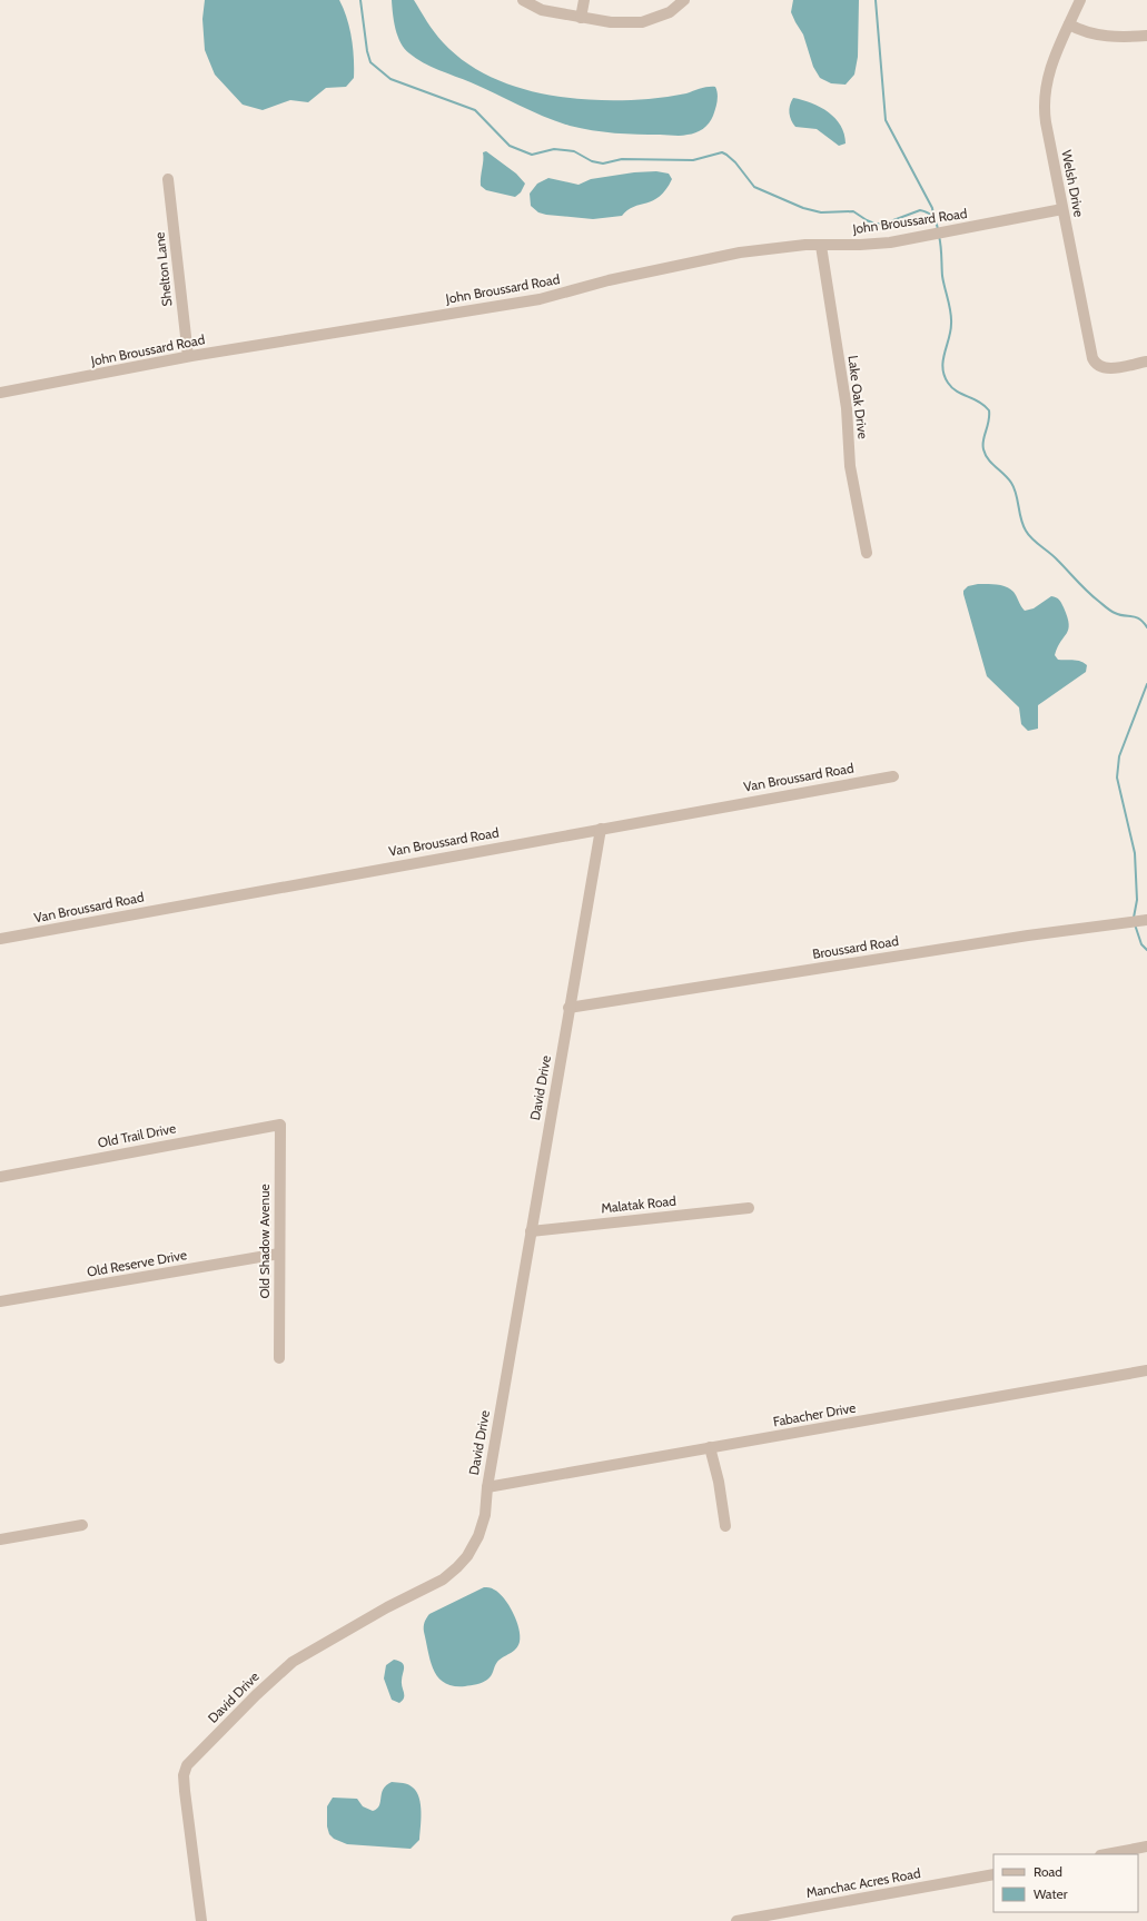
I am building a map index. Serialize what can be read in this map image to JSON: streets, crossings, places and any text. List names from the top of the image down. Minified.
{"streets":{"street":["Welsh Drive","John Broussard Road","Shelton Lane","Lake Oak Drive","Van Broussard Road","Broussard Road","David Drive","Old Trail Drive","Malatak Road","Old Shadow Avenue","Old Reserve Drive","Fabacher Drive","Manchac Acres Road"]},"crossings":[["Welsh Drive","John Broussard Road"],["John Broussard Road","Shelton Lane"],["John Broussard Road","Lake Oak Drive"],["Van Broussard Road","David Drive"],["Broussard Road","David Drive"],["David Drive","Malatak Road"],["David Drive","Fabacher Drive"],["Old Trail Drive","Old Shadow Avenue"],["Old Shadow Avenue","Old Reserve Drive"]],"legend":["Road","Water"]}
